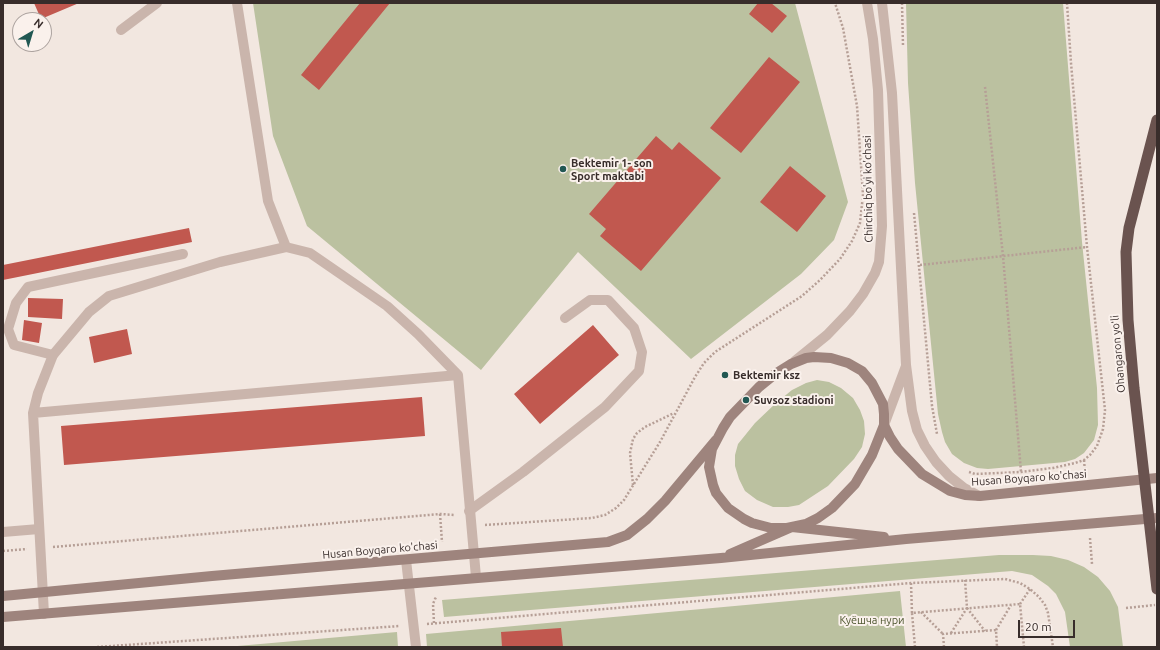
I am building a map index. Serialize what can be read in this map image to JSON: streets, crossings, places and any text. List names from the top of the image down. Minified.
{"streets":{"highway":["Ohangaron yoʻli"],"main road":["Husan Boyqaro ko'chasi"],"street":["Chirchiq bo'yi ko'chasi"]},"crossings":[["Chirchiq bo'yi ko'chasi","Husan Boyqaro ko'chasi"],["Ohangaron yoʻli","Husan Boyqaro ko'chasi"]],"parks":["Куёшча нури"],"places":["Bektemir 1- son Sport maktabi","Bektemir ksz","Suvsoz stadioni"],"scale_bar":"20 m","north":"top right"}
